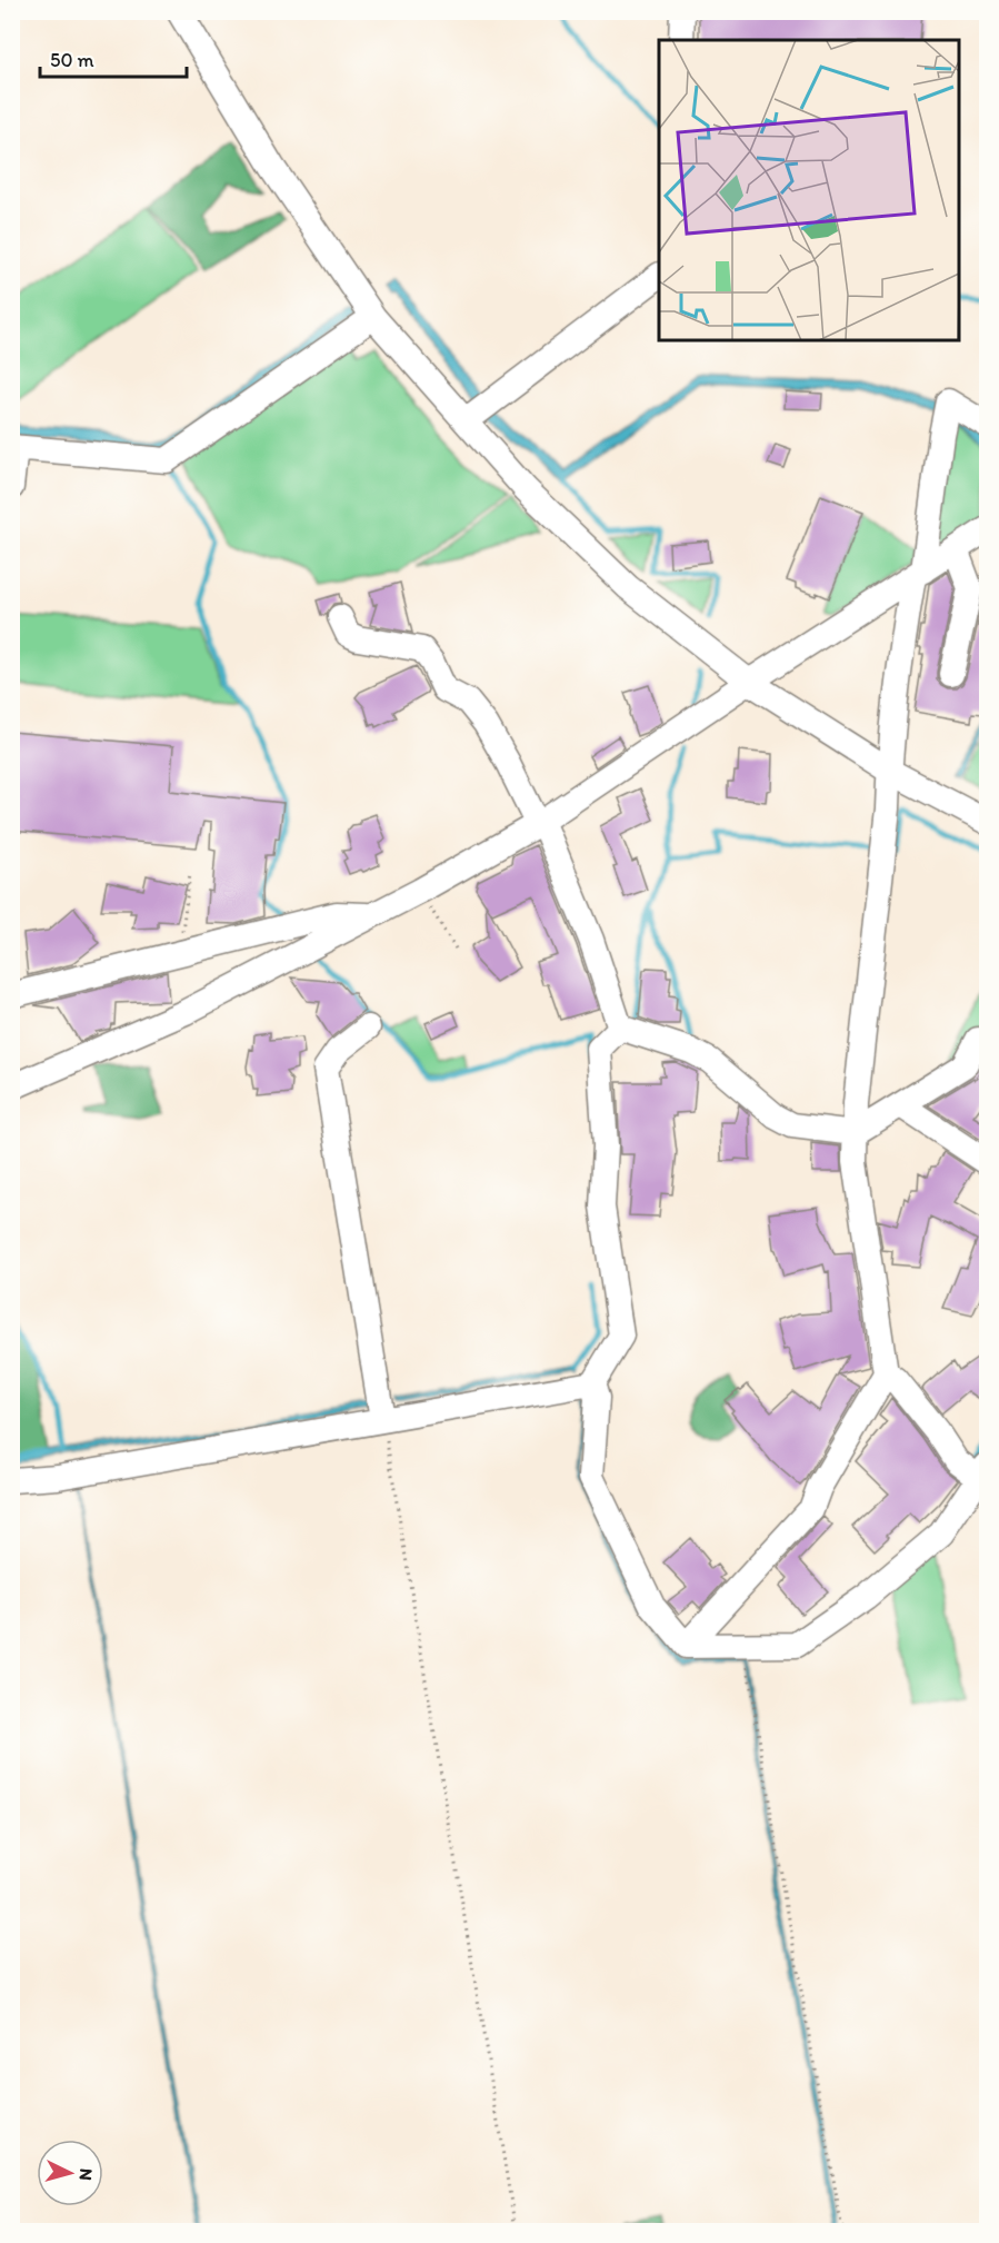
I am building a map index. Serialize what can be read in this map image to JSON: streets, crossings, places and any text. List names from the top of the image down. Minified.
{"scale_bar":"50 m","north":"right"}
